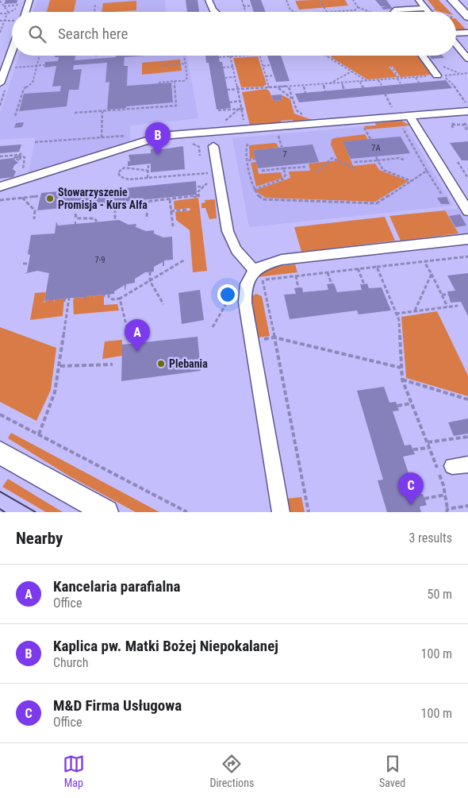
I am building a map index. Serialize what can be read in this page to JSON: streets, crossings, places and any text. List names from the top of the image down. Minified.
{"places":["Stowarzyszenie Promisja - Kurs Alfa","Plebania"],"house_numbers":["7A","7","7-9"],"page":{"search":"Search here","pins":["B","A","C"],"heading":["Nearby","3 results"],"list":[{"mark":"A","name":"Kancelaria parafialna","note":"Office","value":"50 m"},{"mark":"B","name":"Kaplica pw. Matki Bożej Niepokalanej","note":"Church","value":"100 m"},{"mark":"C","name":"M&D Firma Usługowa","note":"Office","value":"100 m"}],"nav":["Map","Directions","Saved"]}}
